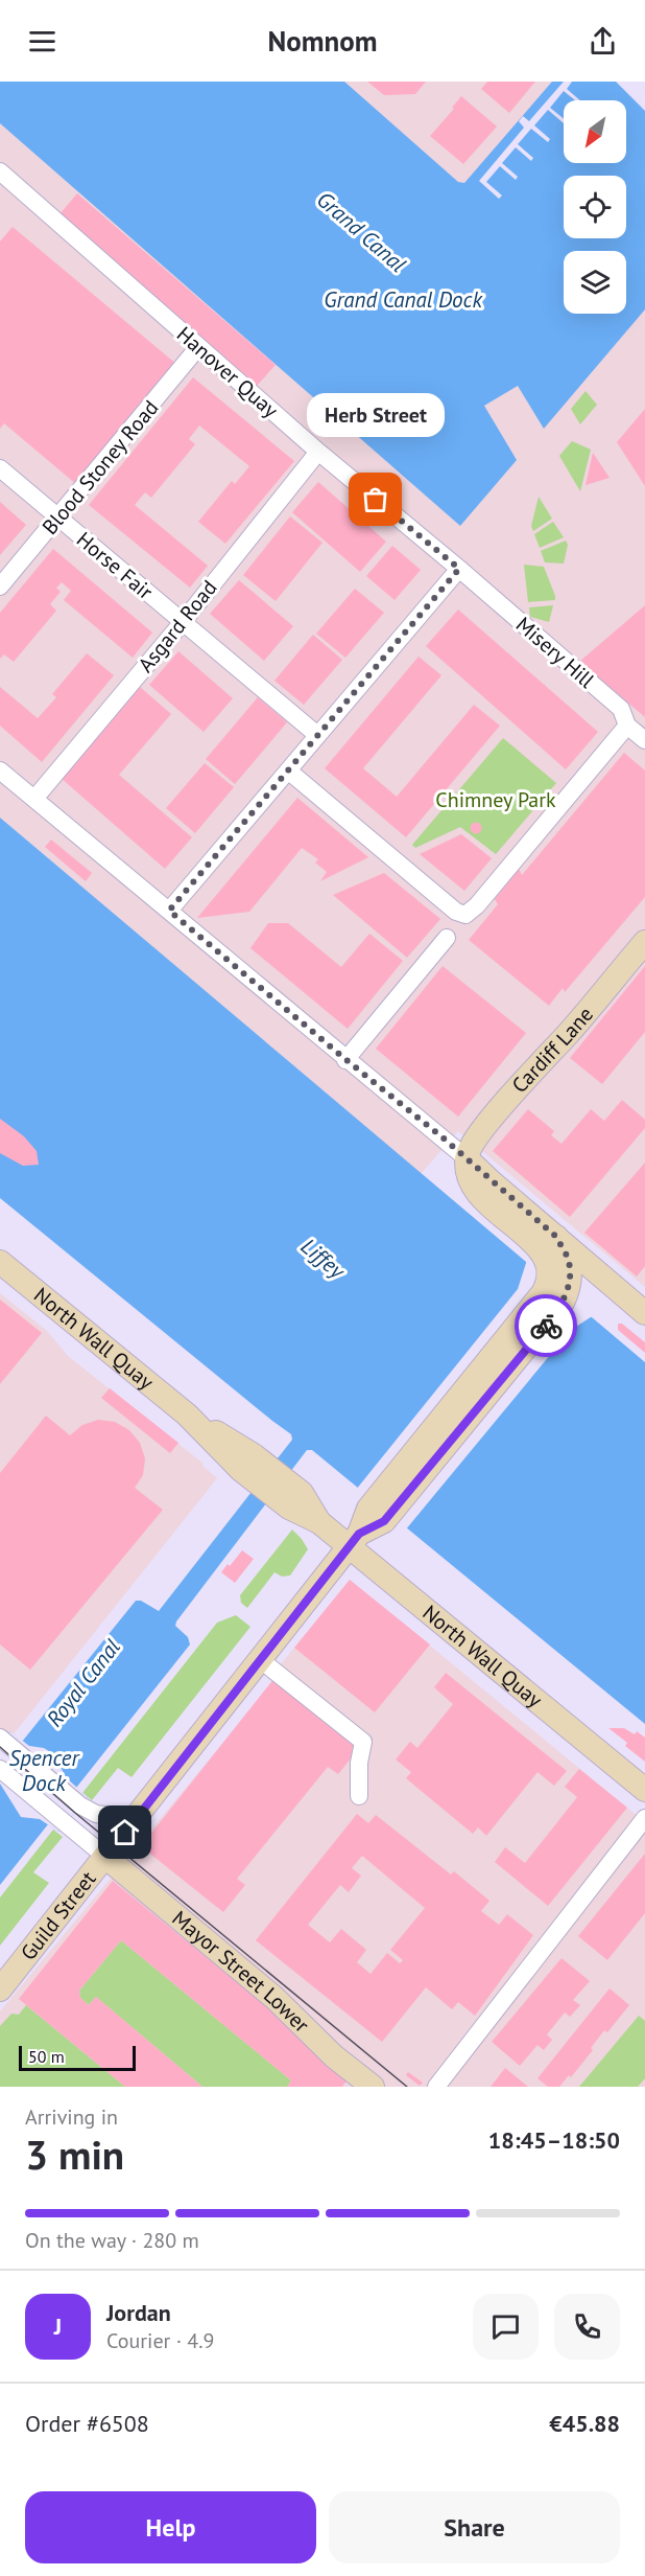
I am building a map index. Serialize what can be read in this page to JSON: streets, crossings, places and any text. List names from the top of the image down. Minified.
{"streets":{"main road":["Cardiff Lane","North Wall Quay","Guild Street","Mayor Street Lower"],"street":["Hanover Quay","Blood Stoney Road","Horse Fair","Asgard Road","Misery Hill"]},"crossings":[["Hanover Quay","Blood Stoney Road"],["Hanover Quay","Asgard Road"],["Hanover Quay","Misery Hill"],["Blood Stoney Road","Horse Fair"],["Horse Fair","Asgard Road"],["North Wall Quay","Guild Street"],["Guild Street","Mayor Street Lower"]],"water":["Grand Canal","Grand Canal Dock","Liffey","Royal Canal","Spencer Dock"],"parks":["Chimney Park"],"places":["Herb Street"],"scale_bar":"50 m","north":"bottom left","page":{"header":"Nomnom","bubble":"Herb Street","scale":"50 m","heading":["3 min","Arriving in","18:45–18:50"],"panel":["Jordan","Courier · 4.9","Order #6508","€45.88"],"bar":"On the way · 280 m","round":"J","buttons":["Help","Share"]}}
